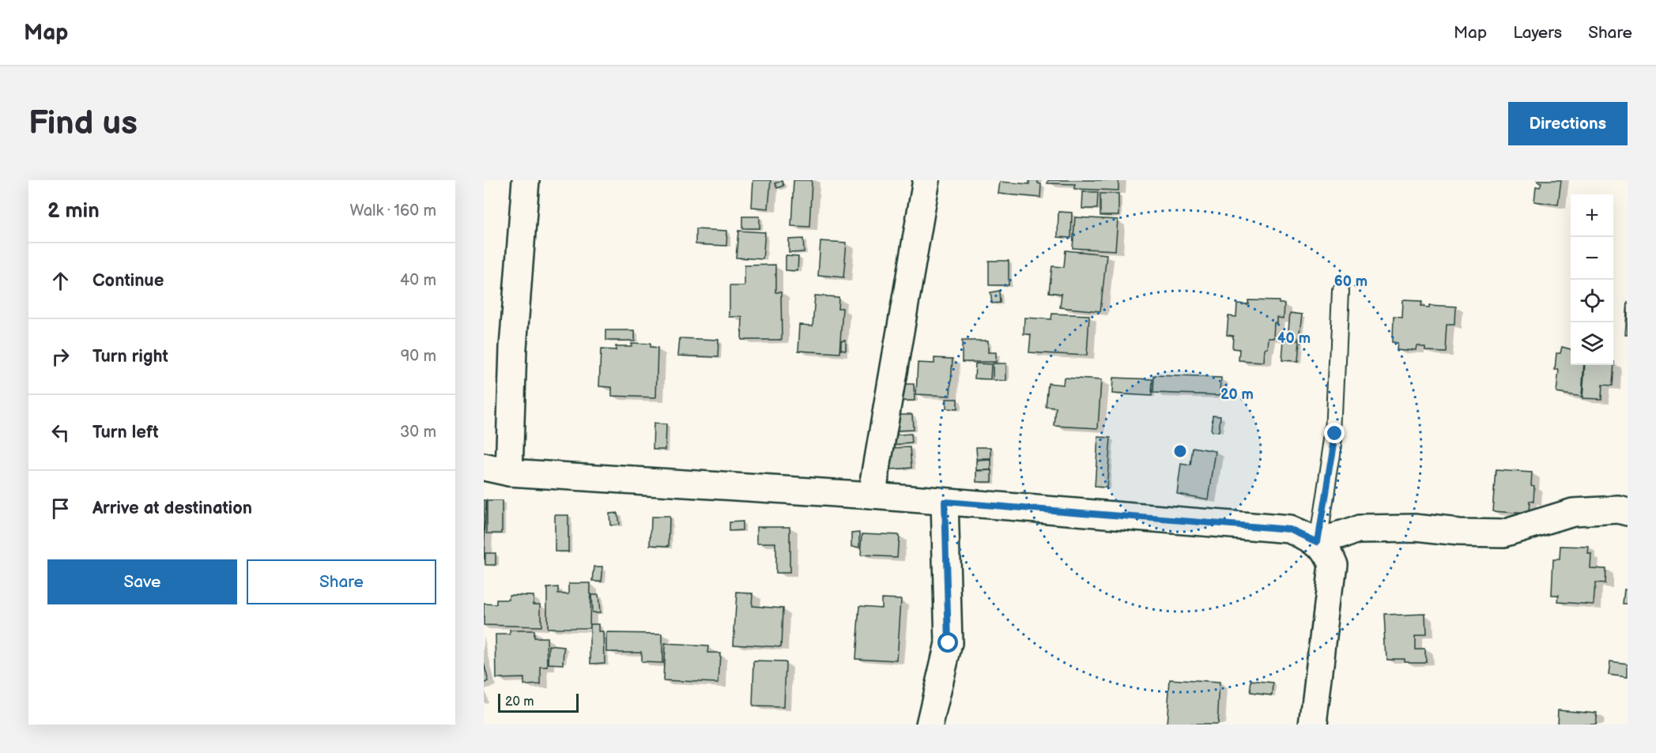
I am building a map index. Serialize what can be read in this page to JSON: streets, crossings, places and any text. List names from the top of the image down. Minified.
{"scale_bar":"20 m","page":{"header":"Map","nav":["Map","Layers","Share"],"buttons":["Directions",["Save","Share"]],"title":"Find us","heading":["2 min","Walk · 160 m"],"map_buttons":["+","−"],"list":[["Continue","40 m"],["Turn right","90 m"],["Turn left","30 m"],"Arrive at destination"],"scale":"20 m"},"rings":["60 m","40 m","20 m"]}
